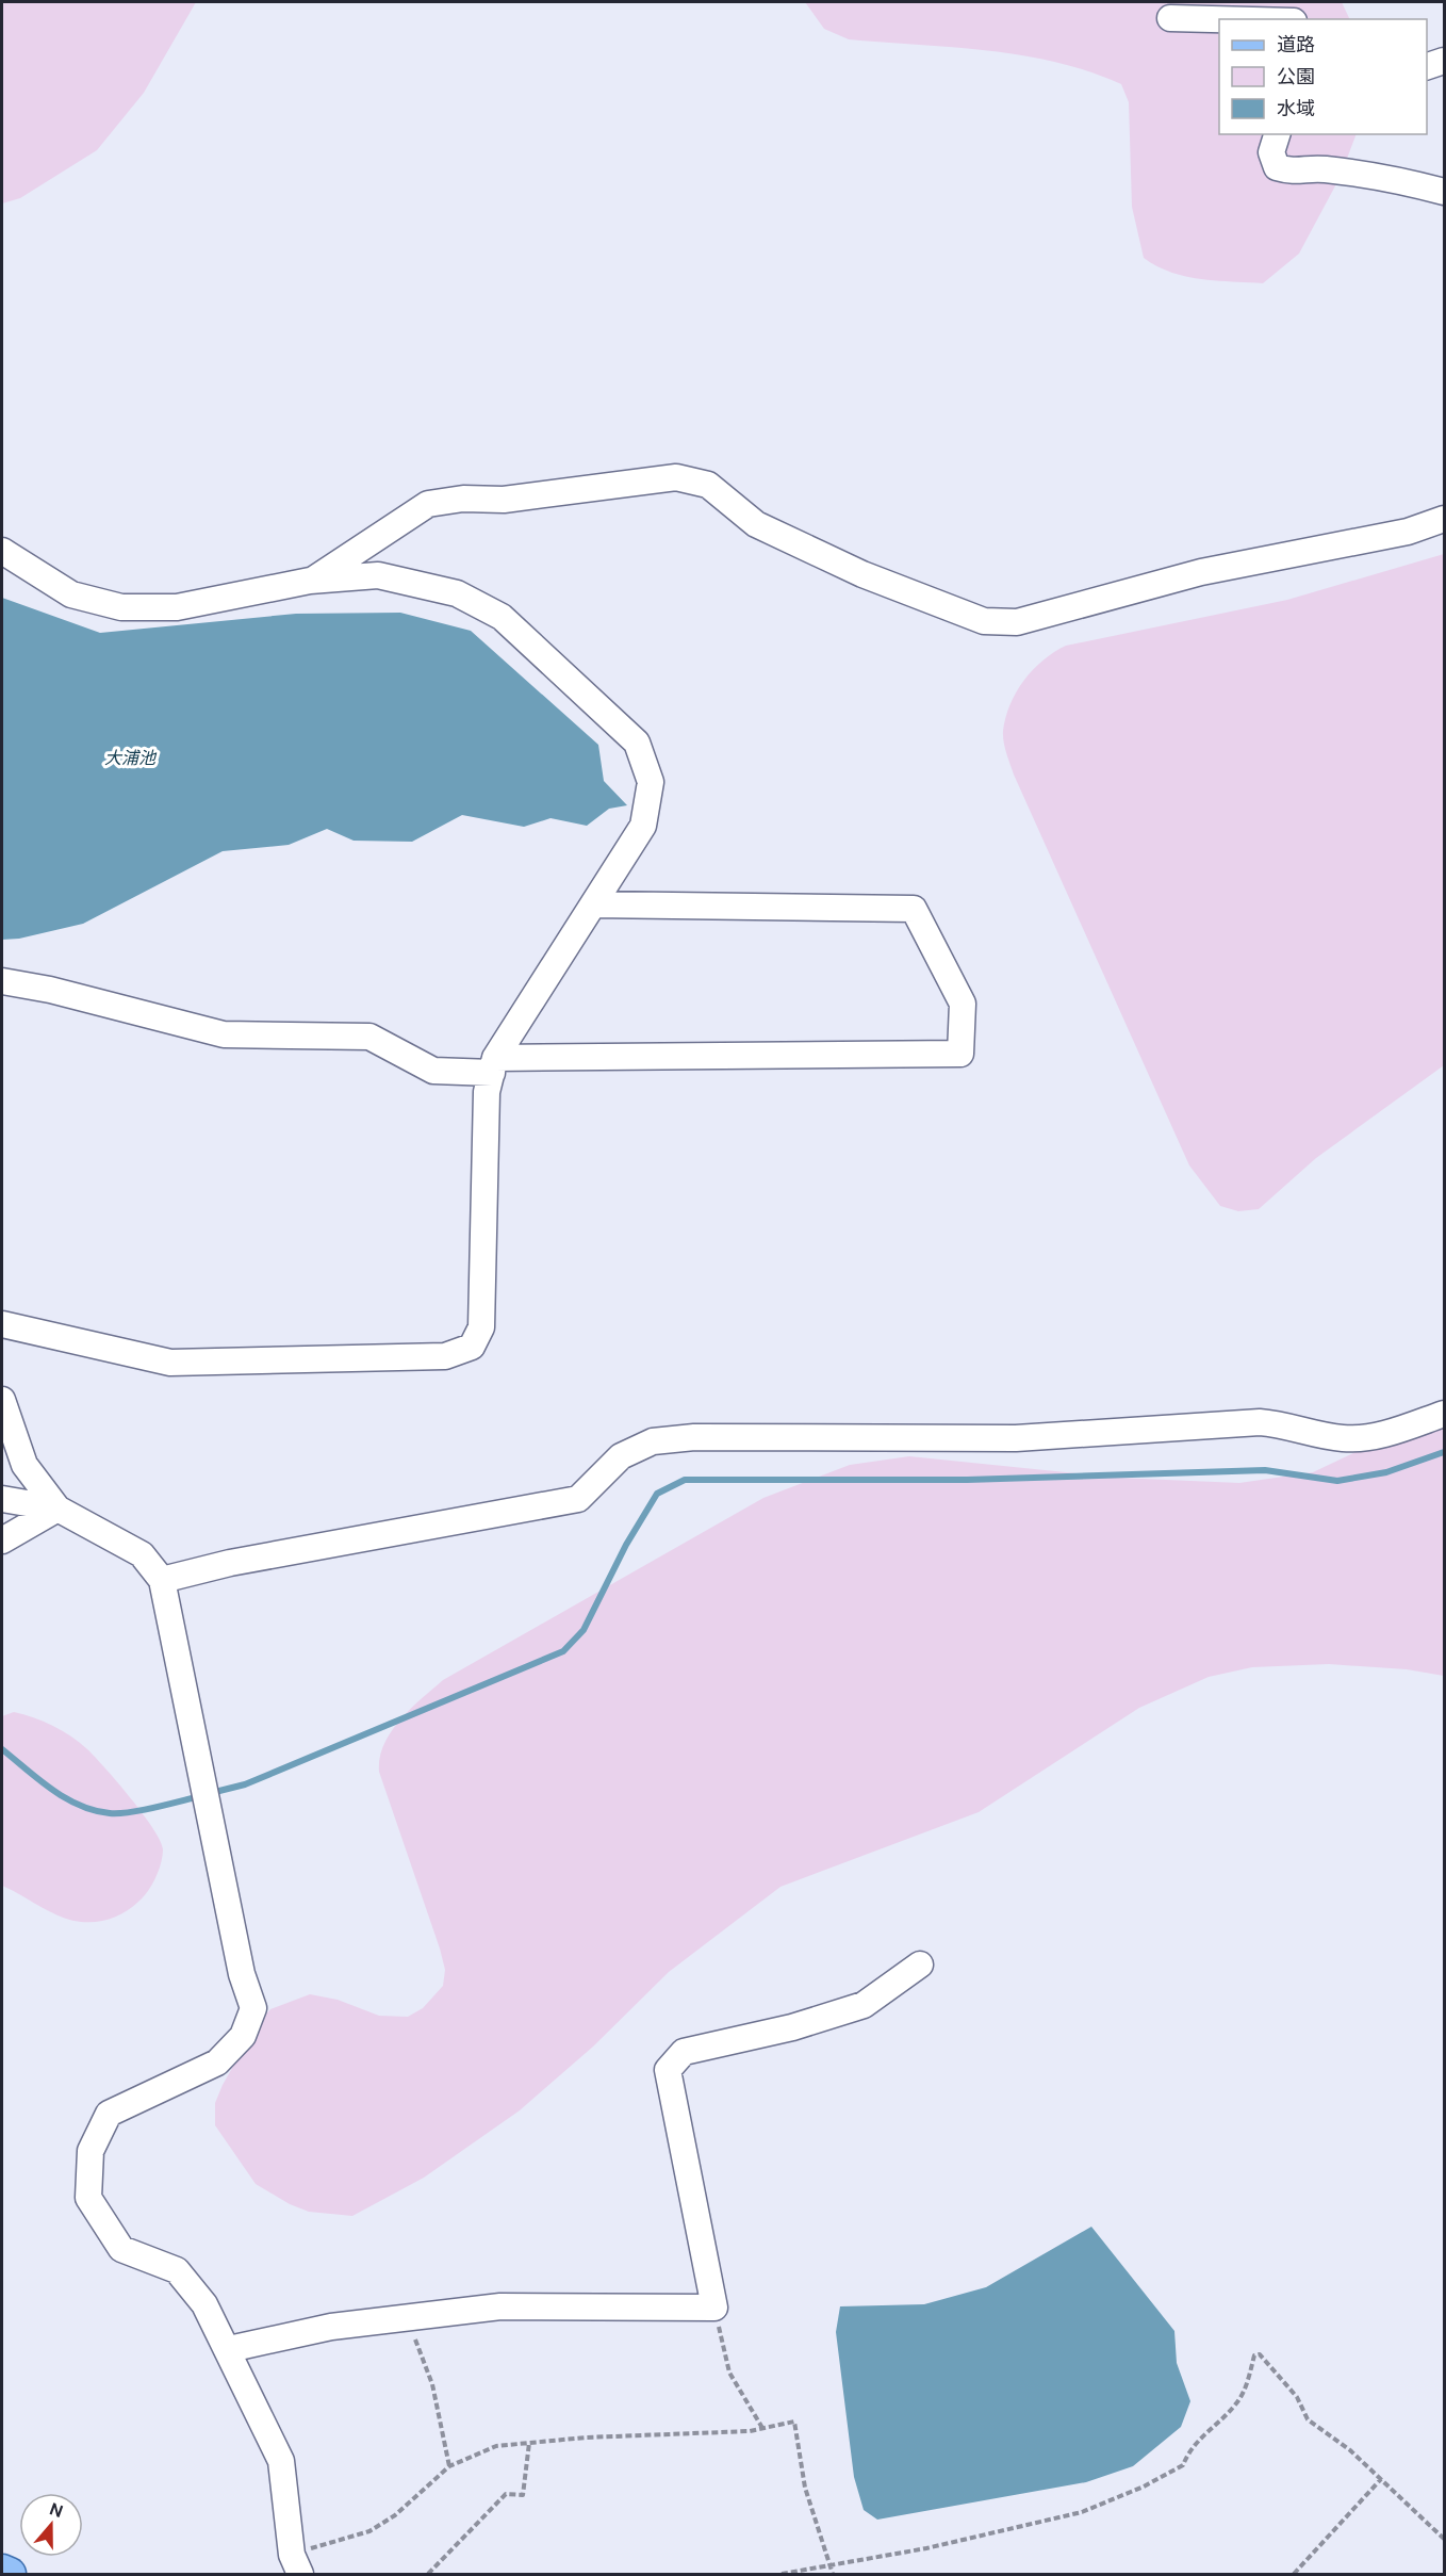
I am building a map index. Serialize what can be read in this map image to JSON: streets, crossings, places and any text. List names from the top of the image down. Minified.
{"water":["大浦池"],"legend":["道路","公園","水域"],"north":"top"}
